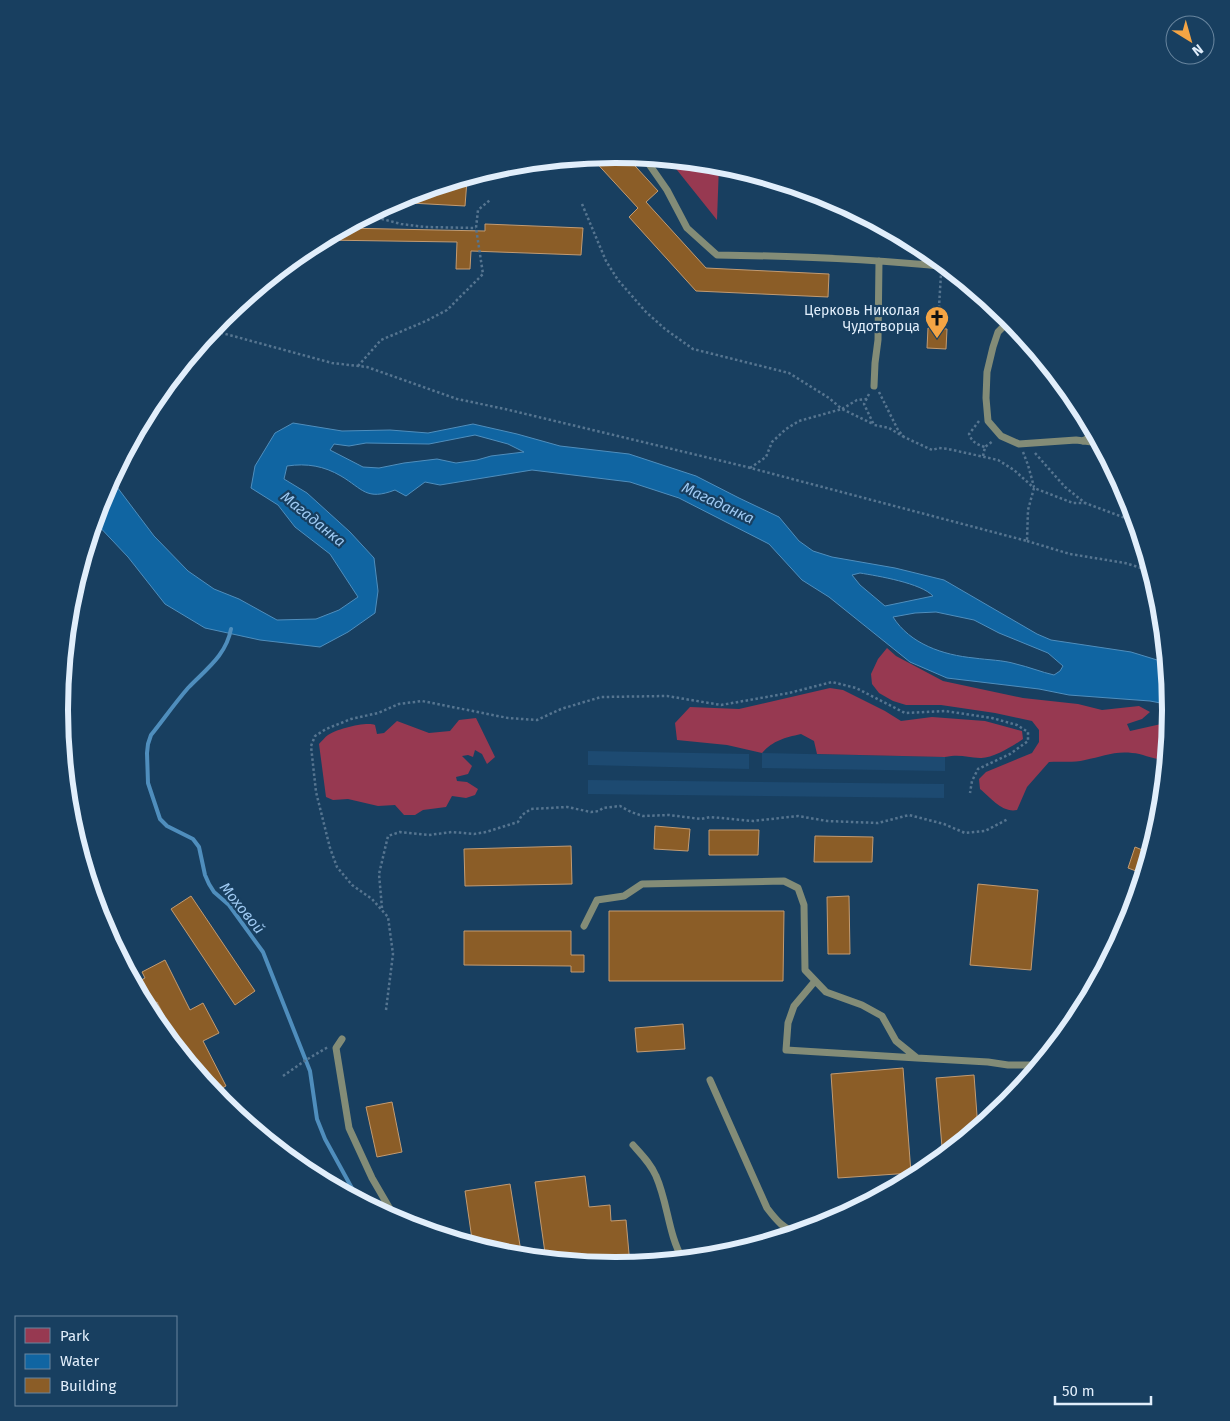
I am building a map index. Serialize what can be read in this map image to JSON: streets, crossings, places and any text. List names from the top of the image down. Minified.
{"water":["Магаданка","Моховой"],"places":{"church":["Церковь Николая Чудотворца"]},"legend":["Park","Water","Building"],"scale_bar":"50 m","north":"bottom right"}
